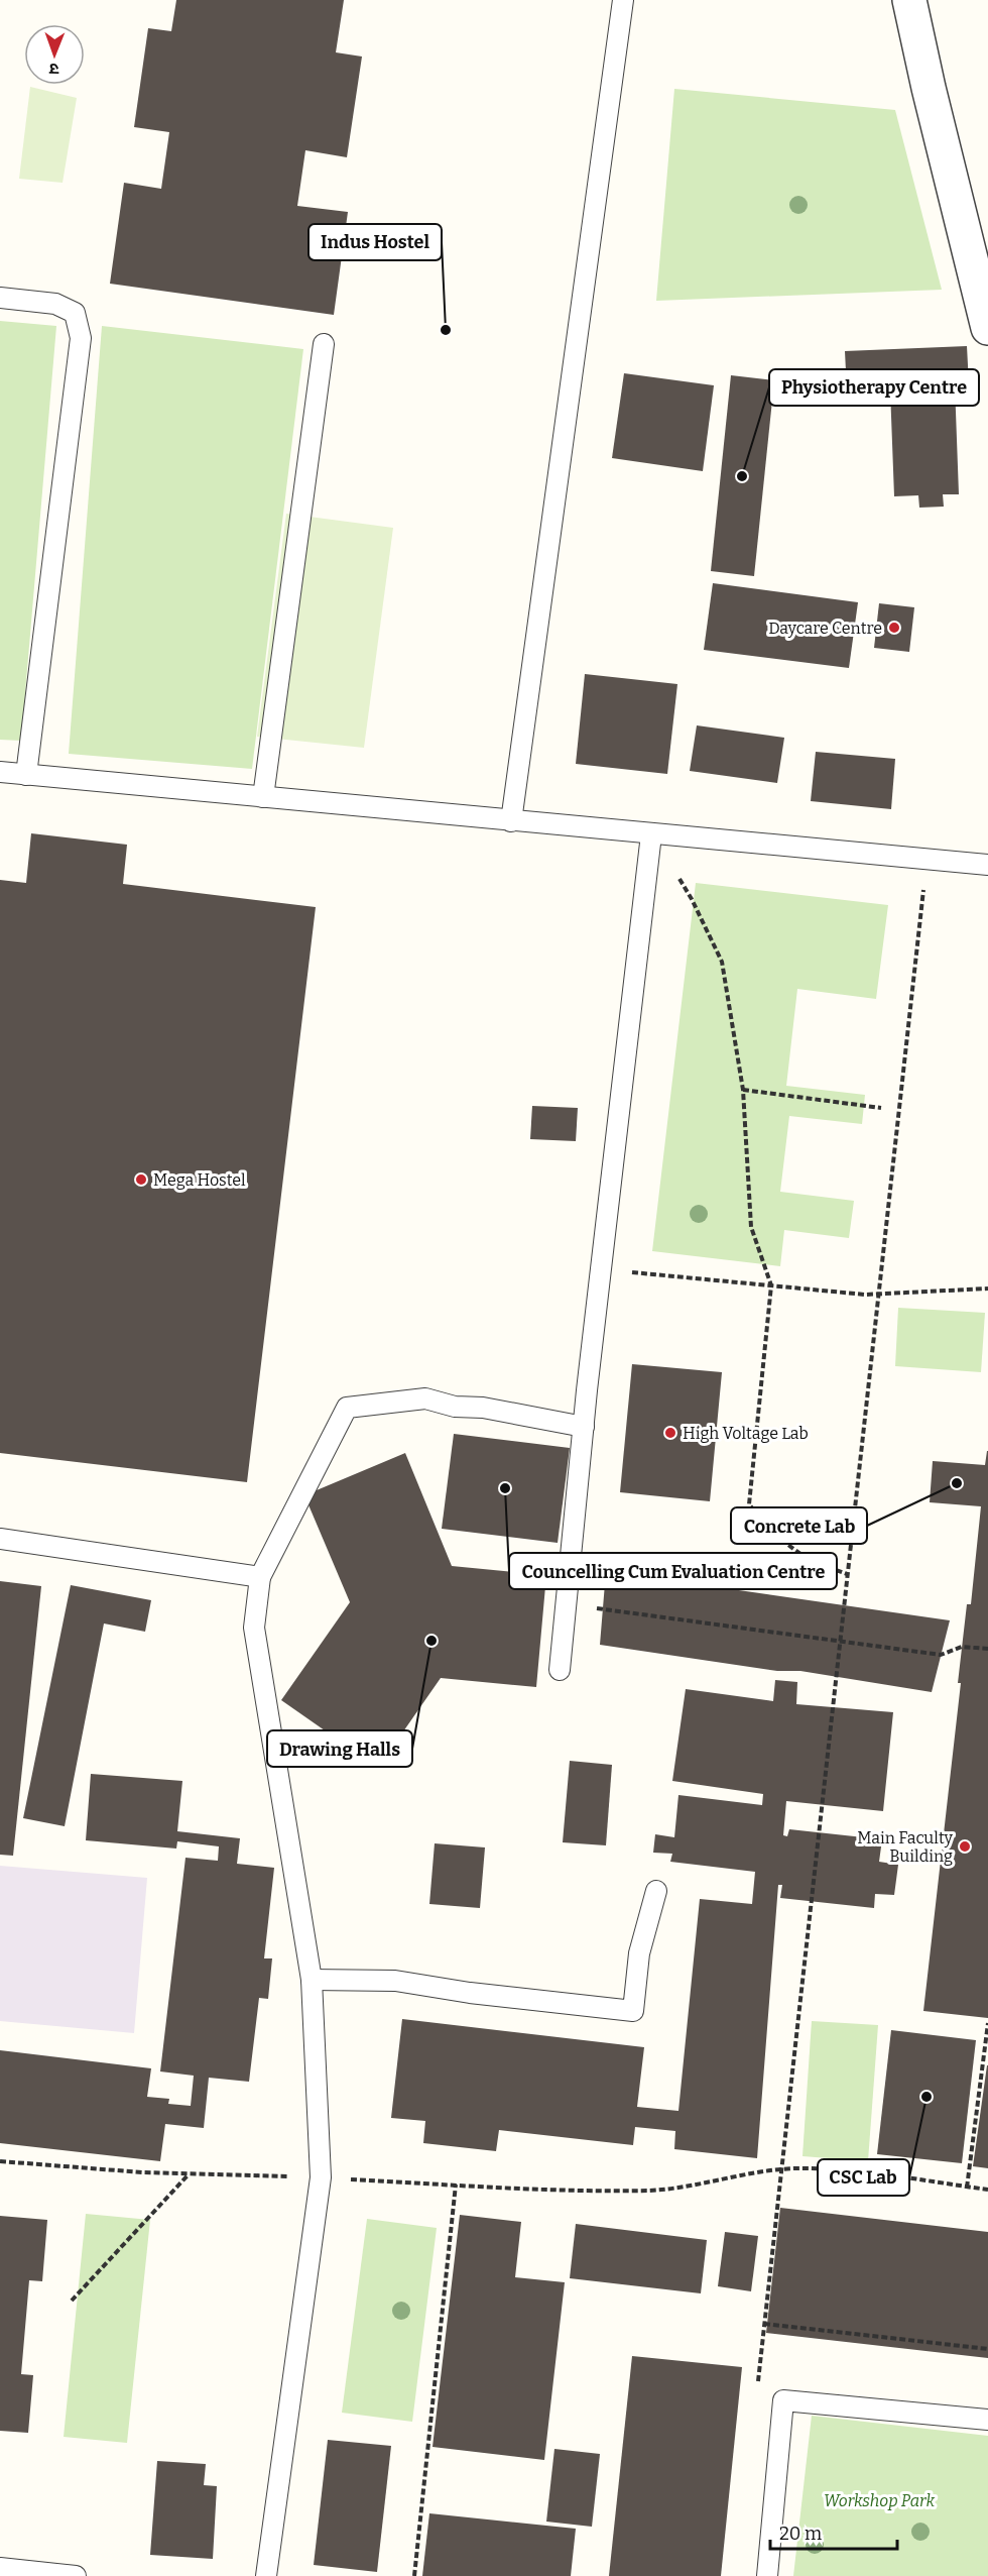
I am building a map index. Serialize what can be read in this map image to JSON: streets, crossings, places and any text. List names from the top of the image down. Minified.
{"parks":["Workshop Park"],"places":["Indus Hostel","Physiotherapy Centre","Daycare Centre","Mega Hostel","High Voltage Lab","Concrete Lab","Councelling Cum Evaluation Centre","Drawing Halls","Main Faculty Building","CSC Lab"],"scale_bar":"20 m","north":"bottom"}
